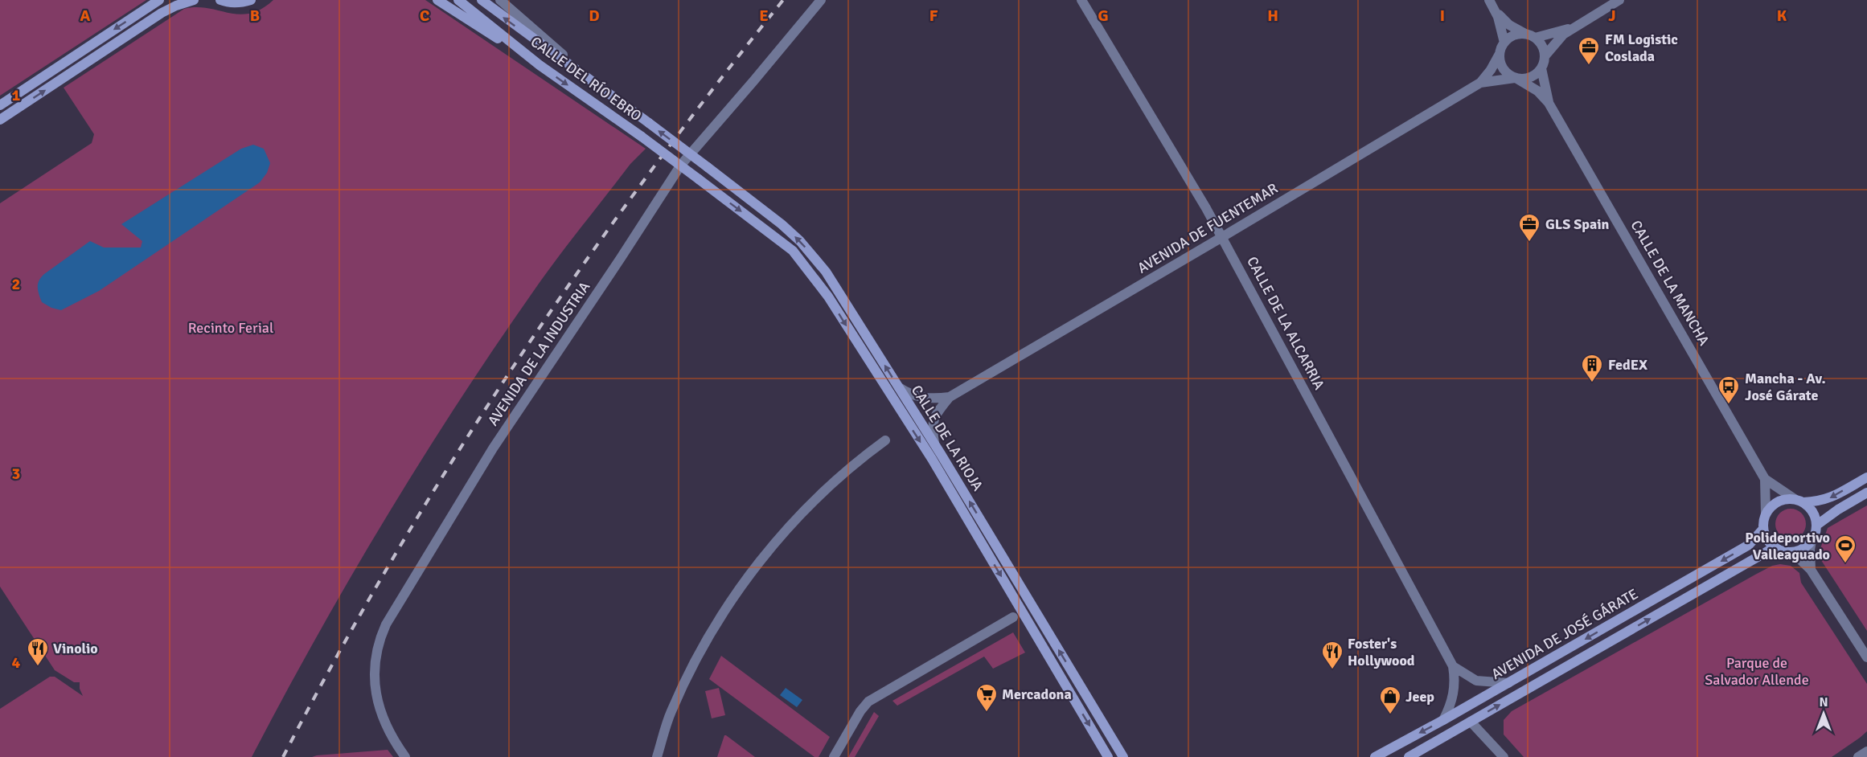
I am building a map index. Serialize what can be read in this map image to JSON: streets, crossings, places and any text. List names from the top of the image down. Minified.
{"streets":{"main road":["CALLE DEL RÍO EBRO","CALLE DE LA RIOJA","AVENIDA DE JOSÉ GÁRATE"],"street":["AVENIDA DE FUENTEMAR","CALLE DE LA MANCHA","CALLE DE LA ALCARRIA","AVENIDA DE LA INDUSTRIA"]},"crossings":[["CALLE DEL RÍO EBRO","CALLE DE LA RIOJA"],["AVENIDA DE FUENTEMAR","CALLE DE LA MANCHA"],["AVENIDA DE FUENTEMAR","CALLE DE LA ALCARRIA"],["AVENIDA DE FUENTEMAR","CALLE DE LA RIOJA"],["CALLE DE LA MANCHA","AVENIDA DE JOSÉ GÁRATE"],["CALLE DE LA ALCARRIA","AVENIDA DE JOSÉ GÁRATE"]],"parks":["Recinto Ferial","Parque de Salvador Allende"],"places":{"office":["FM Logistic Coslada","GLS Spain"],"building":["FedEX"],"bus stop":["Mancha - Av. José Gárate"],"sports":["Polideportivo Valleaguado"],"restaurant":["Vinolio","Foster's Hollywood"],"supermarket":["Mercadona"],"shop":["Jeep"]},"north":"top","grid":{"columns":["A","B","C","D","E","F","G","H","I","J","K"],"rows":["1","2","3","4"]}}
